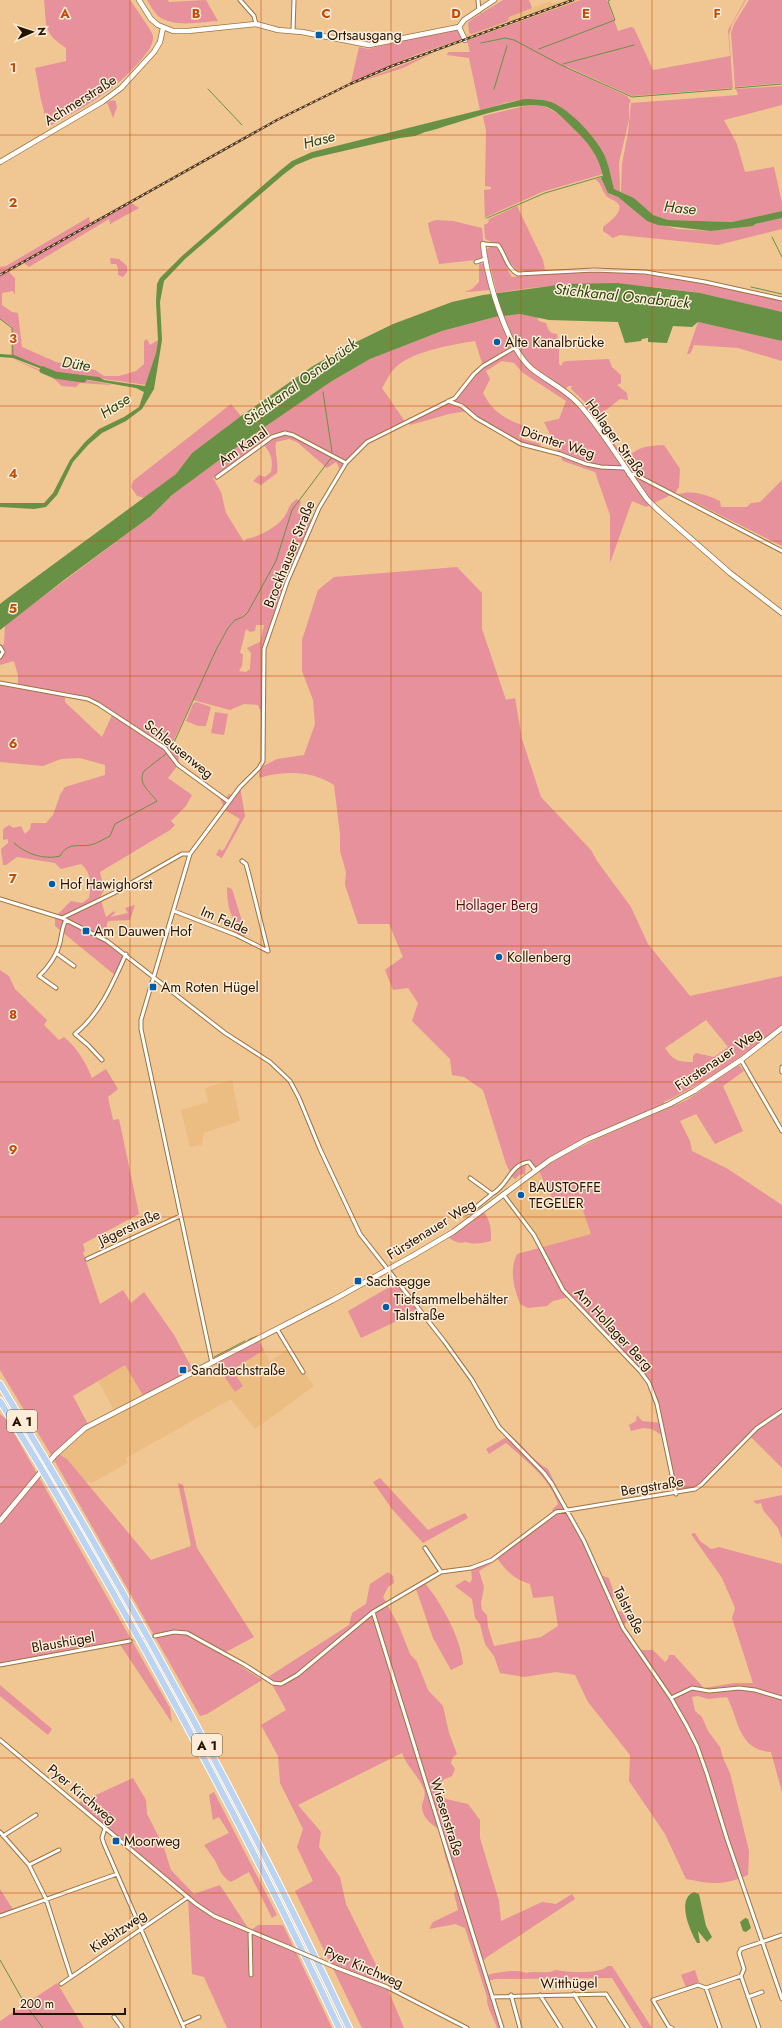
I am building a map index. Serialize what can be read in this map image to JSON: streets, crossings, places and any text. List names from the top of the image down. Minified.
{"streets":{"highway":["A 1"],"street":["Achmerstraße","Hollager Straße","Dörnter Weg","Am Kanal","Brockhauser Straße","Schleusenweg","Im Felde","Fürstenauer Weg","Jägerstraße","Am Hollager Berg","Bergstraße","Talstraße","Blaushügel","Pyer Kirchweg","Wiesenstraße","Kiebitzweg","Witthügel"]},"crossings":[["Hollager Straße","Dörnter Weg"],["Hollager Straße","Brockhauser Straße"],["Dörnter Weg","Brockhauser Straße"],["Am Kanal","Brockhauser Straße"],["Brockhauser Straße","Schleusenweg"],["Fürstenauer Weg","Am Hollager Berg"],["Fürstenauer Weg","Talstraße"],["Am Hollager Berg","Bergstraße"],["Bergstraße","Talstraße"],["Pyer Kirchweg","Kiebitzweg"],["Wiesenstraße","Witthügel"]],"water":["Hase","Stichkanal Osnabrück","Düte"],"parks":["Hollager Berg"],"places":{"transit":["Ortsausgang","Am Dauwen Hof","Am Roten Hügel","Sachsegge","Sandbachstraße","Moorweg"],"other":["Alte Kanalbrücke","Hof Hawighorst","Kollenberg","BAUSTOFFE TEGELER","Tiefsammelbehälter Talstraße"]},"scale_bar":"200 m","north":"right","grid":{"columns":["A","B","C","D","E","F"],"rows":["1","2","3","4","5","6","7","8","9"]}}
